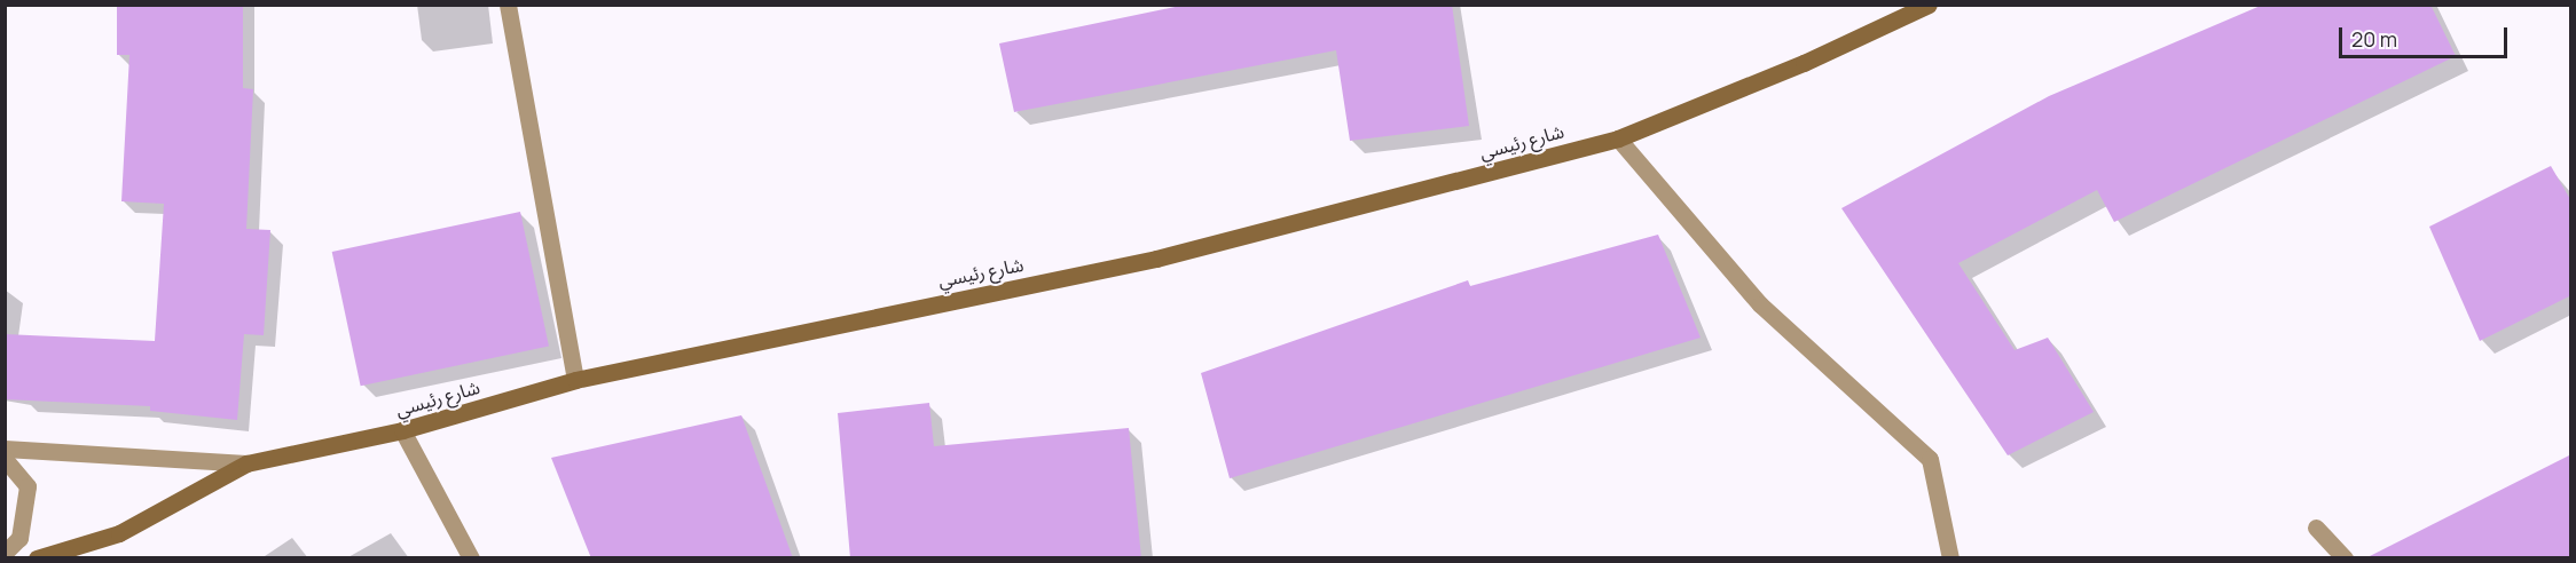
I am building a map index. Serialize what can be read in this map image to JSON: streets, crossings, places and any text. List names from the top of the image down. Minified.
{"streets":{"street":["شارع رئيسي"]},"scale_bar":"20 m"}
